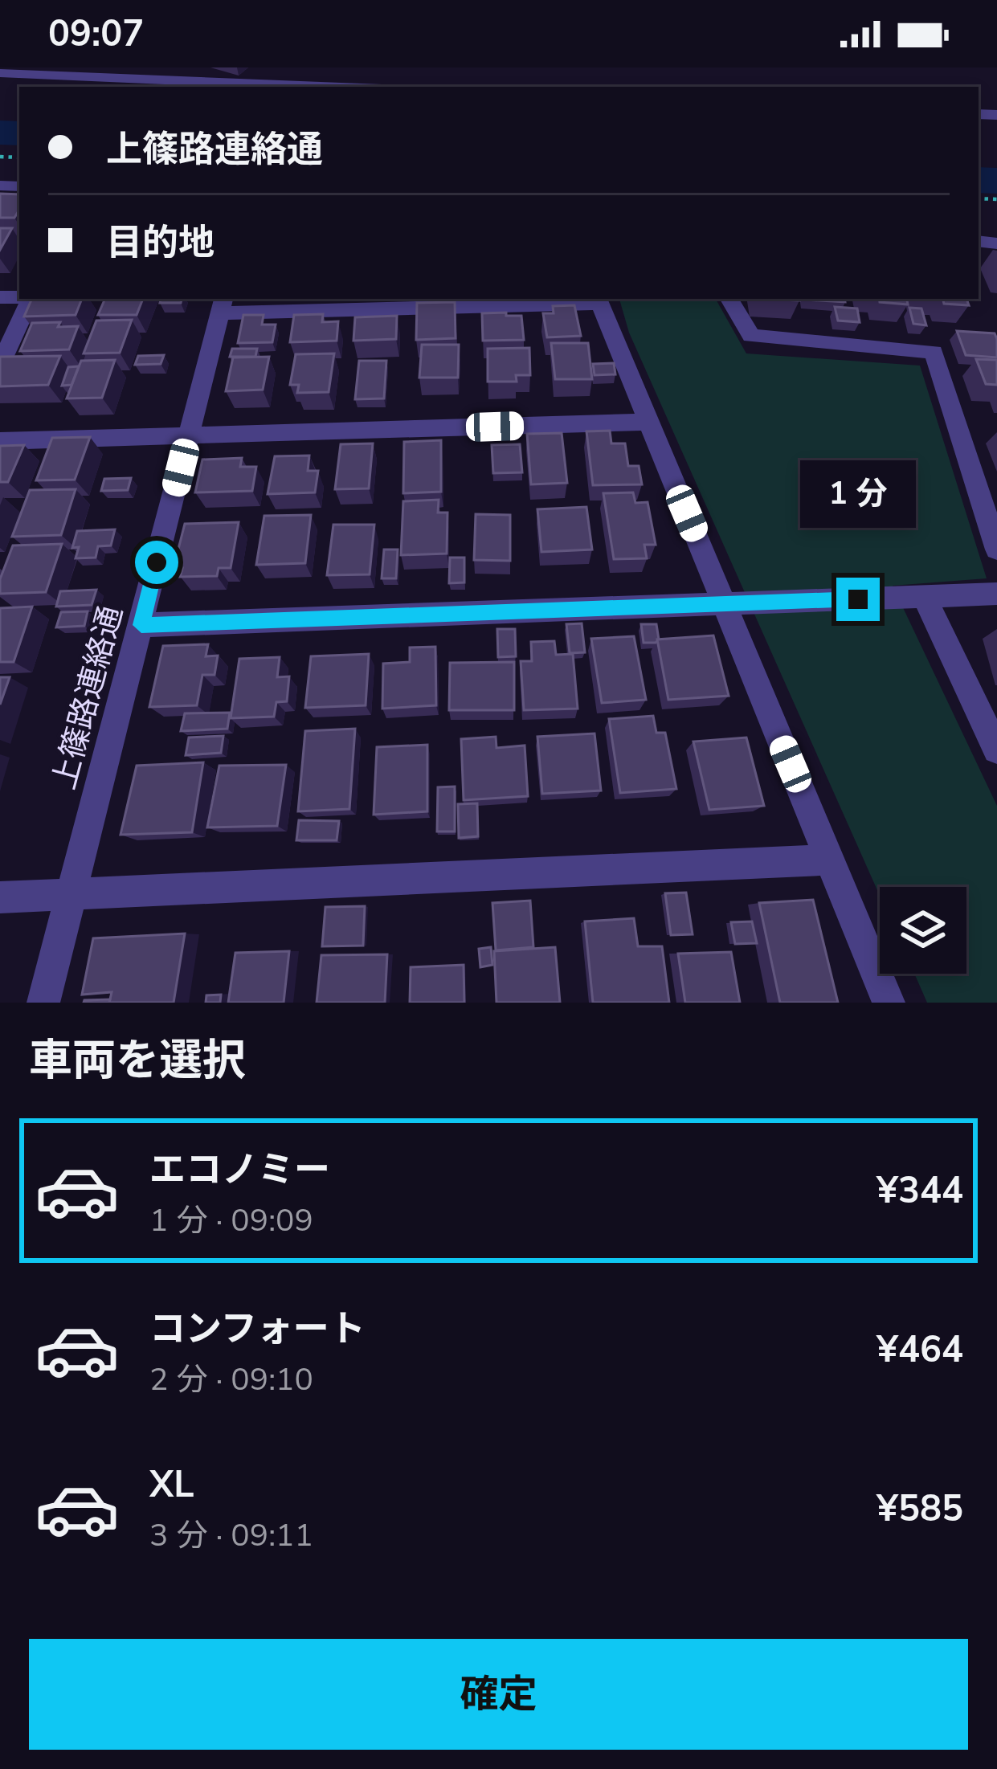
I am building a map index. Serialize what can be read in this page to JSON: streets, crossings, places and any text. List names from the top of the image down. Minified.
{"streets":{"street":["上篠路連絡通"]},"page":{"status":"09:07","banner":["上篠路連絡通","目的地"],"bubble":"1 分","heading":"車両を選択","list":[{"name":"エコノミー","note":"1 分 · 09:09","value":"¥344"},{"name":"コンフォート","note":"2 分 · 09:10","value":"¥464"},{"name":"XL","note":"3 分 · 09:11","value":"¥585"}],"buttons":"確定"}}
